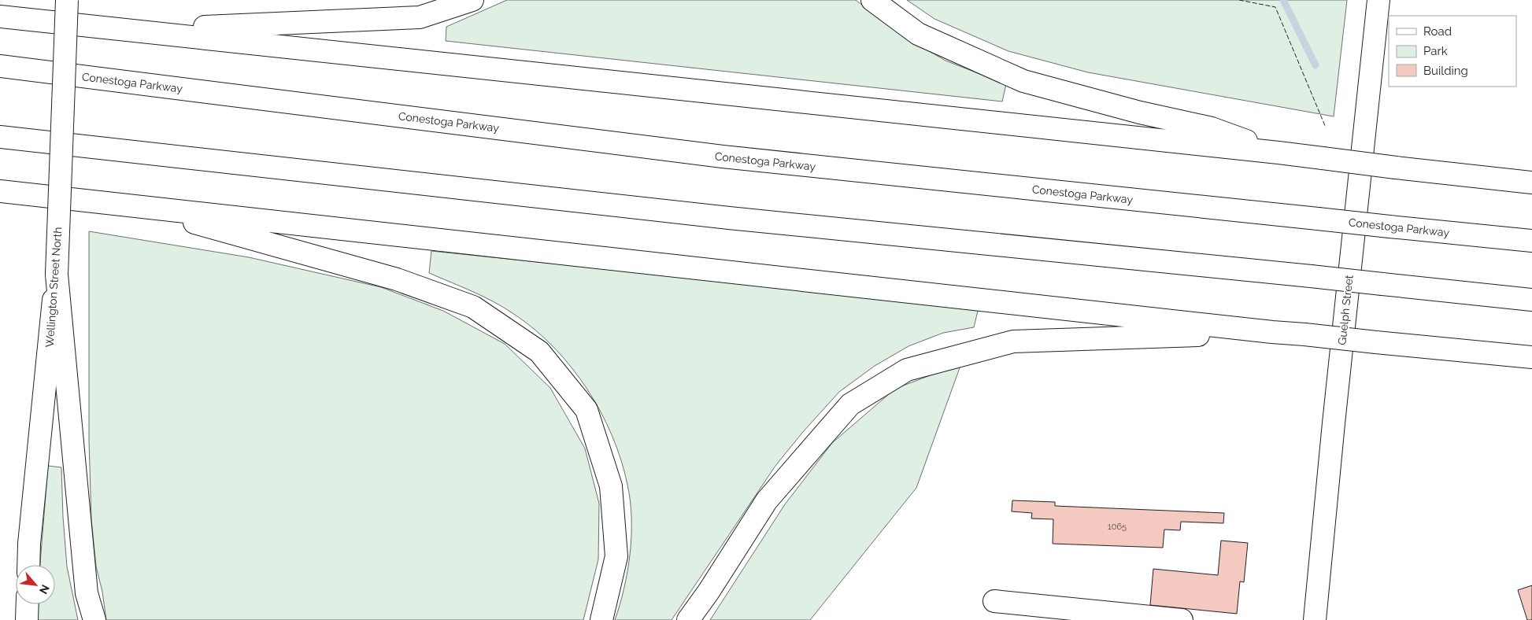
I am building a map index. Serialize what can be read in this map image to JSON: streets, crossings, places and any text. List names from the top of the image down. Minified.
{"streets":{"main road":["Conestoga Parkway","Wellington Street North","Guelph Street"]},"house_numbers":["1065"],"legend":["Road","Park","Building"],"north":"bottom right"}
